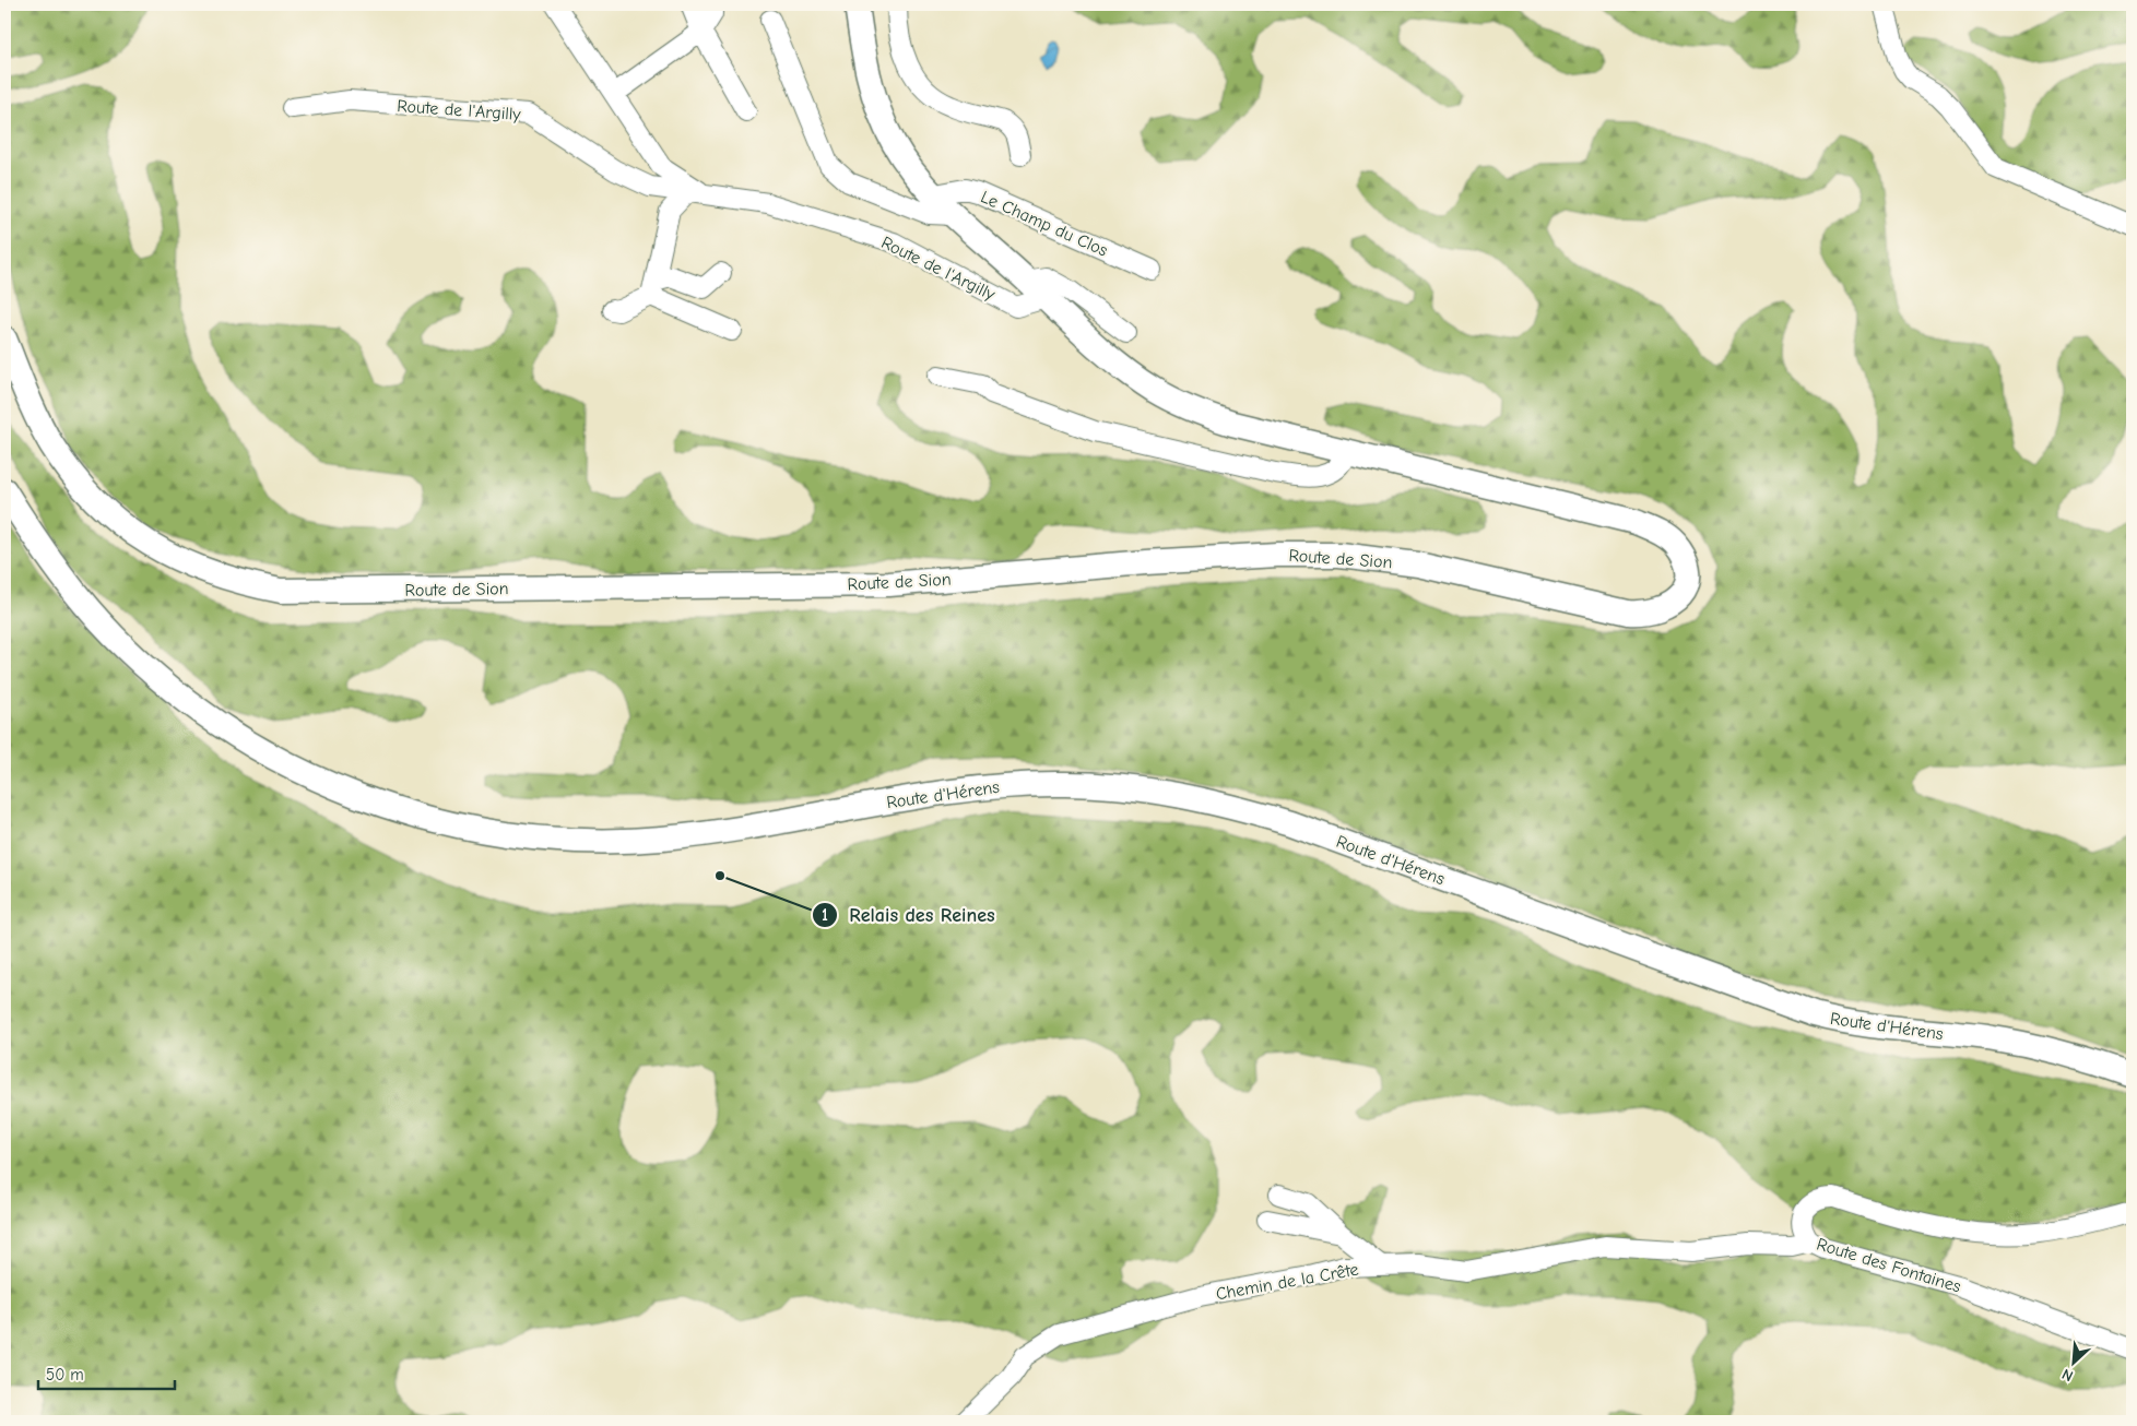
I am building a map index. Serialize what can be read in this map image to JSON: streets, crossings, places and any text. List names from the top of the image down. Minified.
{"streets":{"main road":["Route de Sion","Route d'Hérens"],"street":["Route de l'Argilly","Le Champ du Clos","Route des Fontaines","Chemin de la Crête"]},"crossings":[["Route de l'Argilly","Route de Sion"],["Le Champ du Clos","Route de Sion"],["Route des Fontaines","Chemin de la Crête"]],"places":["Relais des Reines"],"scale_bar":"50 m","north":"bottom left"}
